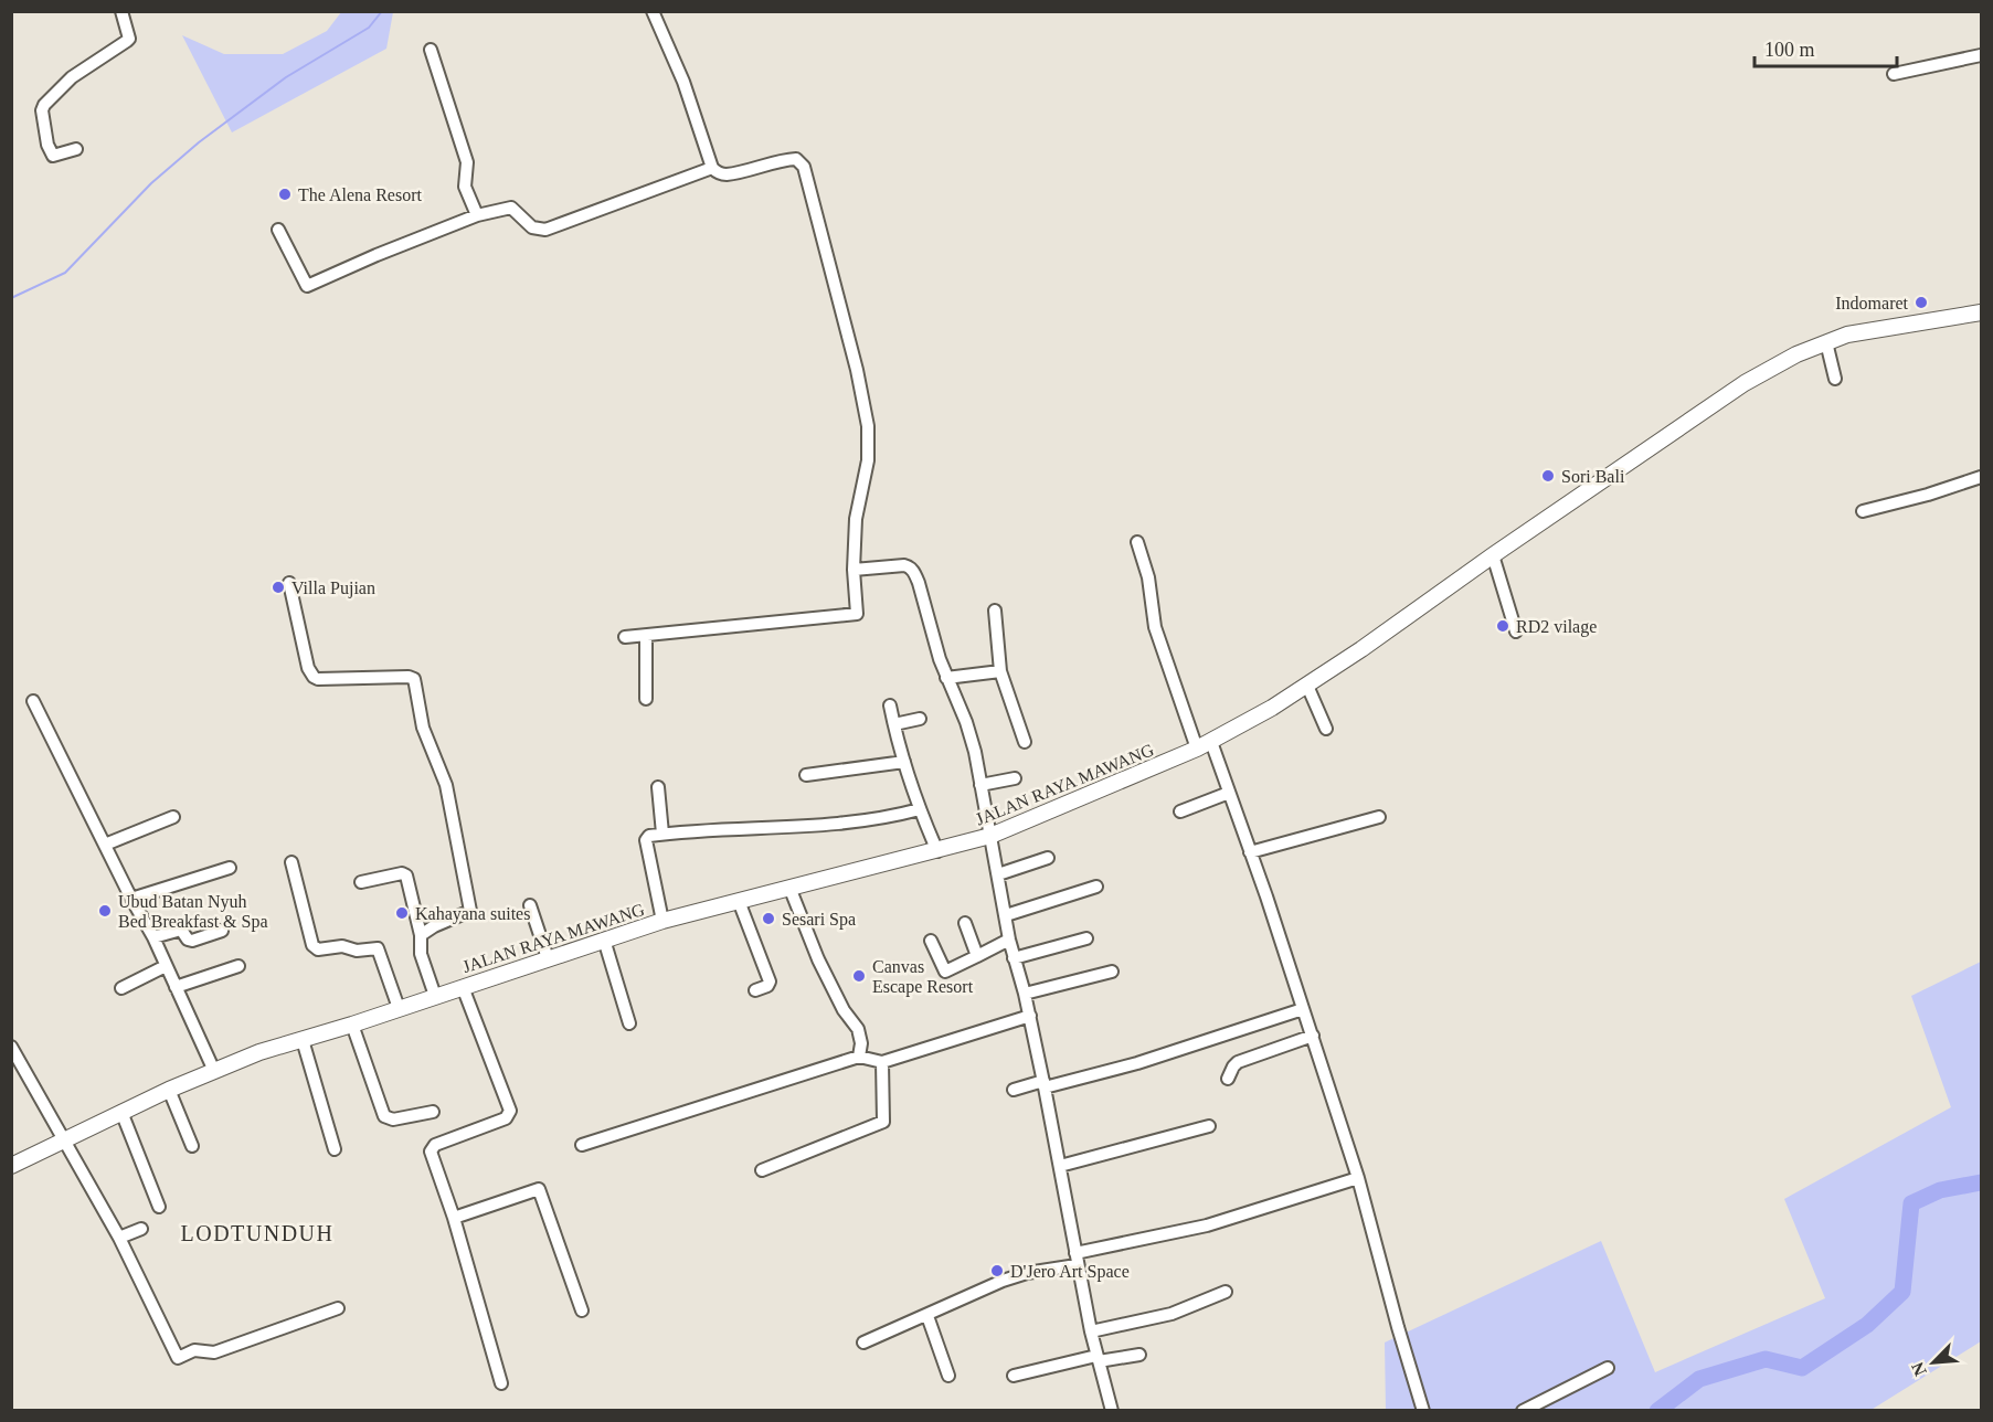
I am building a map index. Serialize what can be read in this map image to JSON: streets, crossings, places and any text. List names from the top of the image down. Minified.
{"streets":{"main road":["JALAN RAYA MAWANG"]},"districts":["LODTUNDUH"],"places":["The Alena Resort","Indomaret","Sori Bali","Villa Pujian","RD2 vilage","Ubud Batan Nyuh Bed Breakfast & Spa","Kahayana suites","Sesari Spa","Canvas Escape Resort","D'Jero Art Space"],"scale_bar":"100 m","north":"bottom left"}
